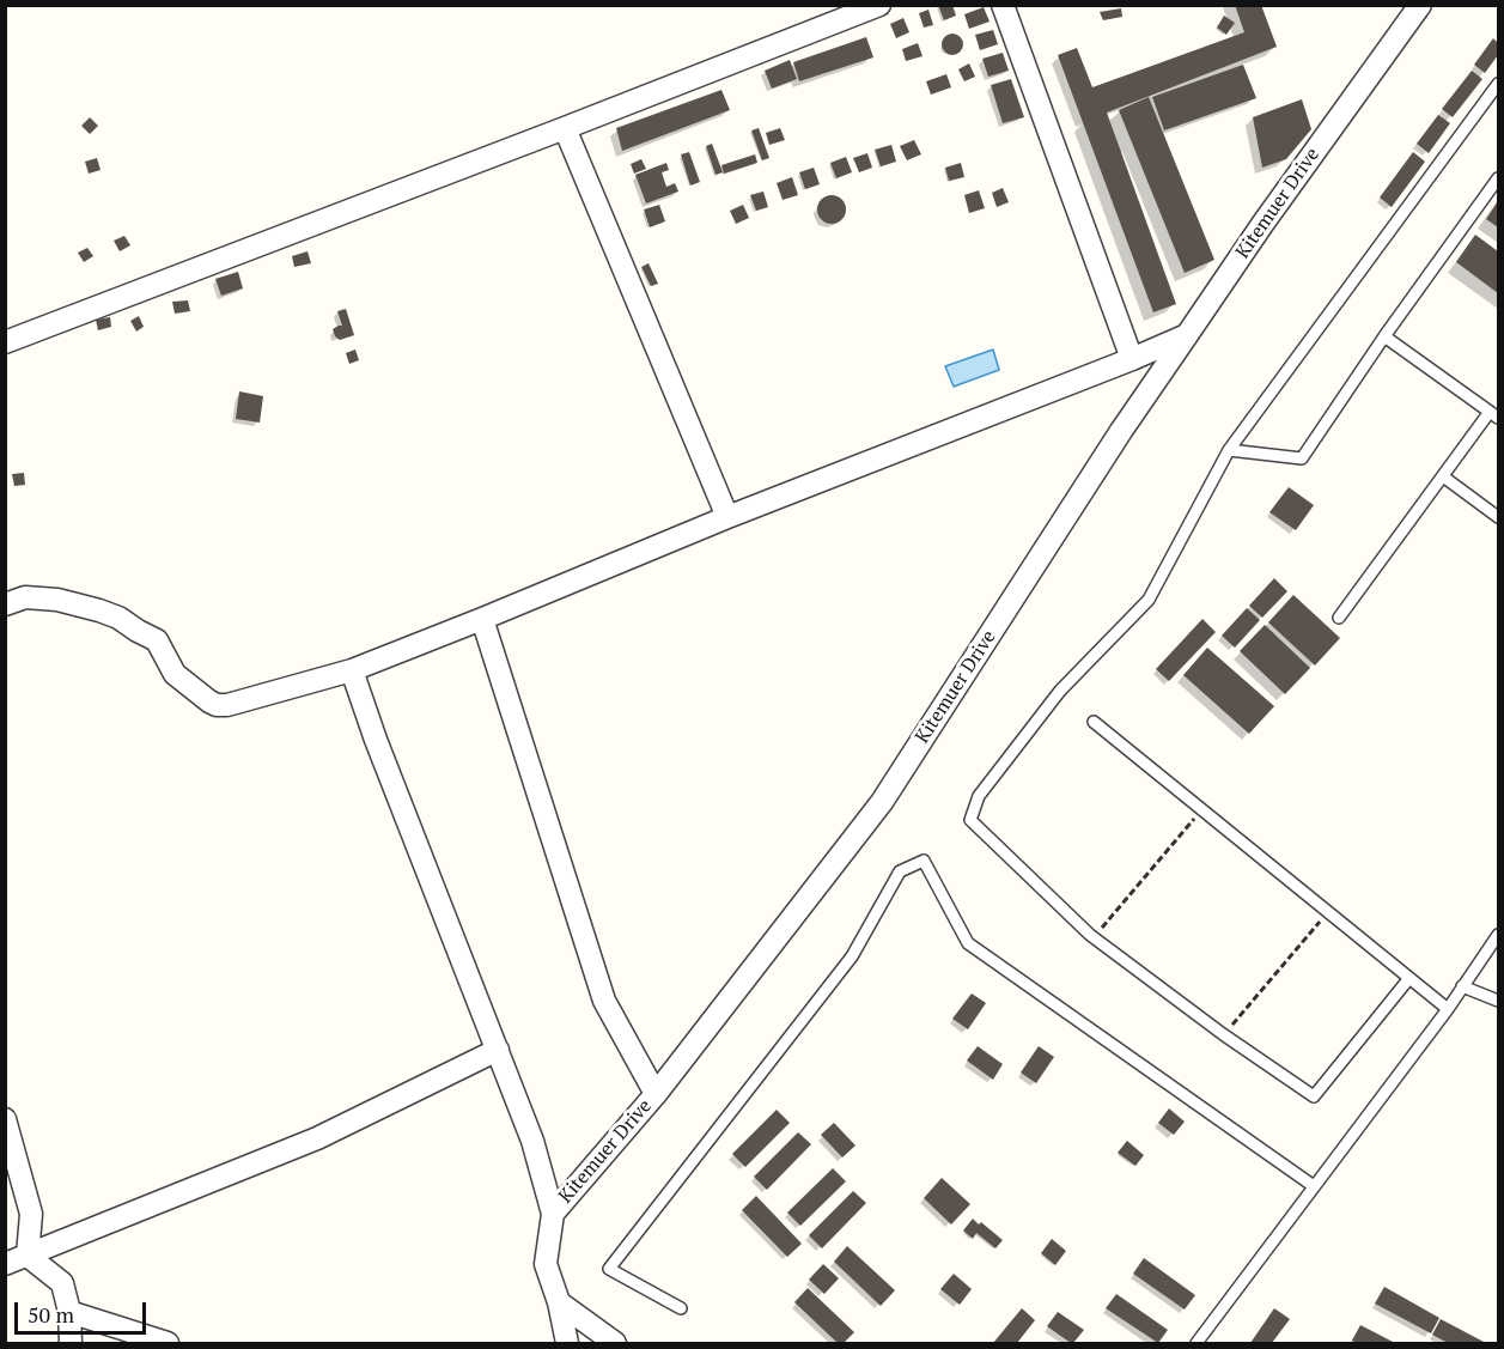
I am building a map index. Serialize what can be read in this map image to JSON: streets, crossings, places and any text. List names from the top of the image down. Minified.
{"streets":{"street":["Kitemuer Drive"]},"scale_bar":"50 m"}
